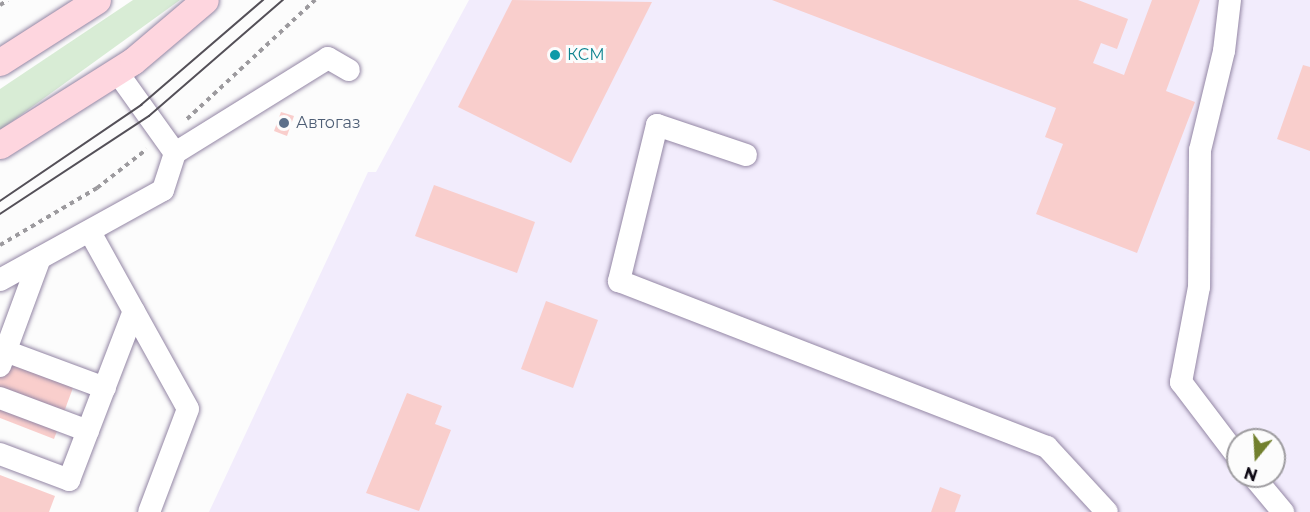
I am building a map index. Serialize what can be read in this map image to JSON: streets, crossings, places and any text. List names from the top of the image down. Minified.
{"places":["КСМ","Автогаз"],"north":"bottom"}
